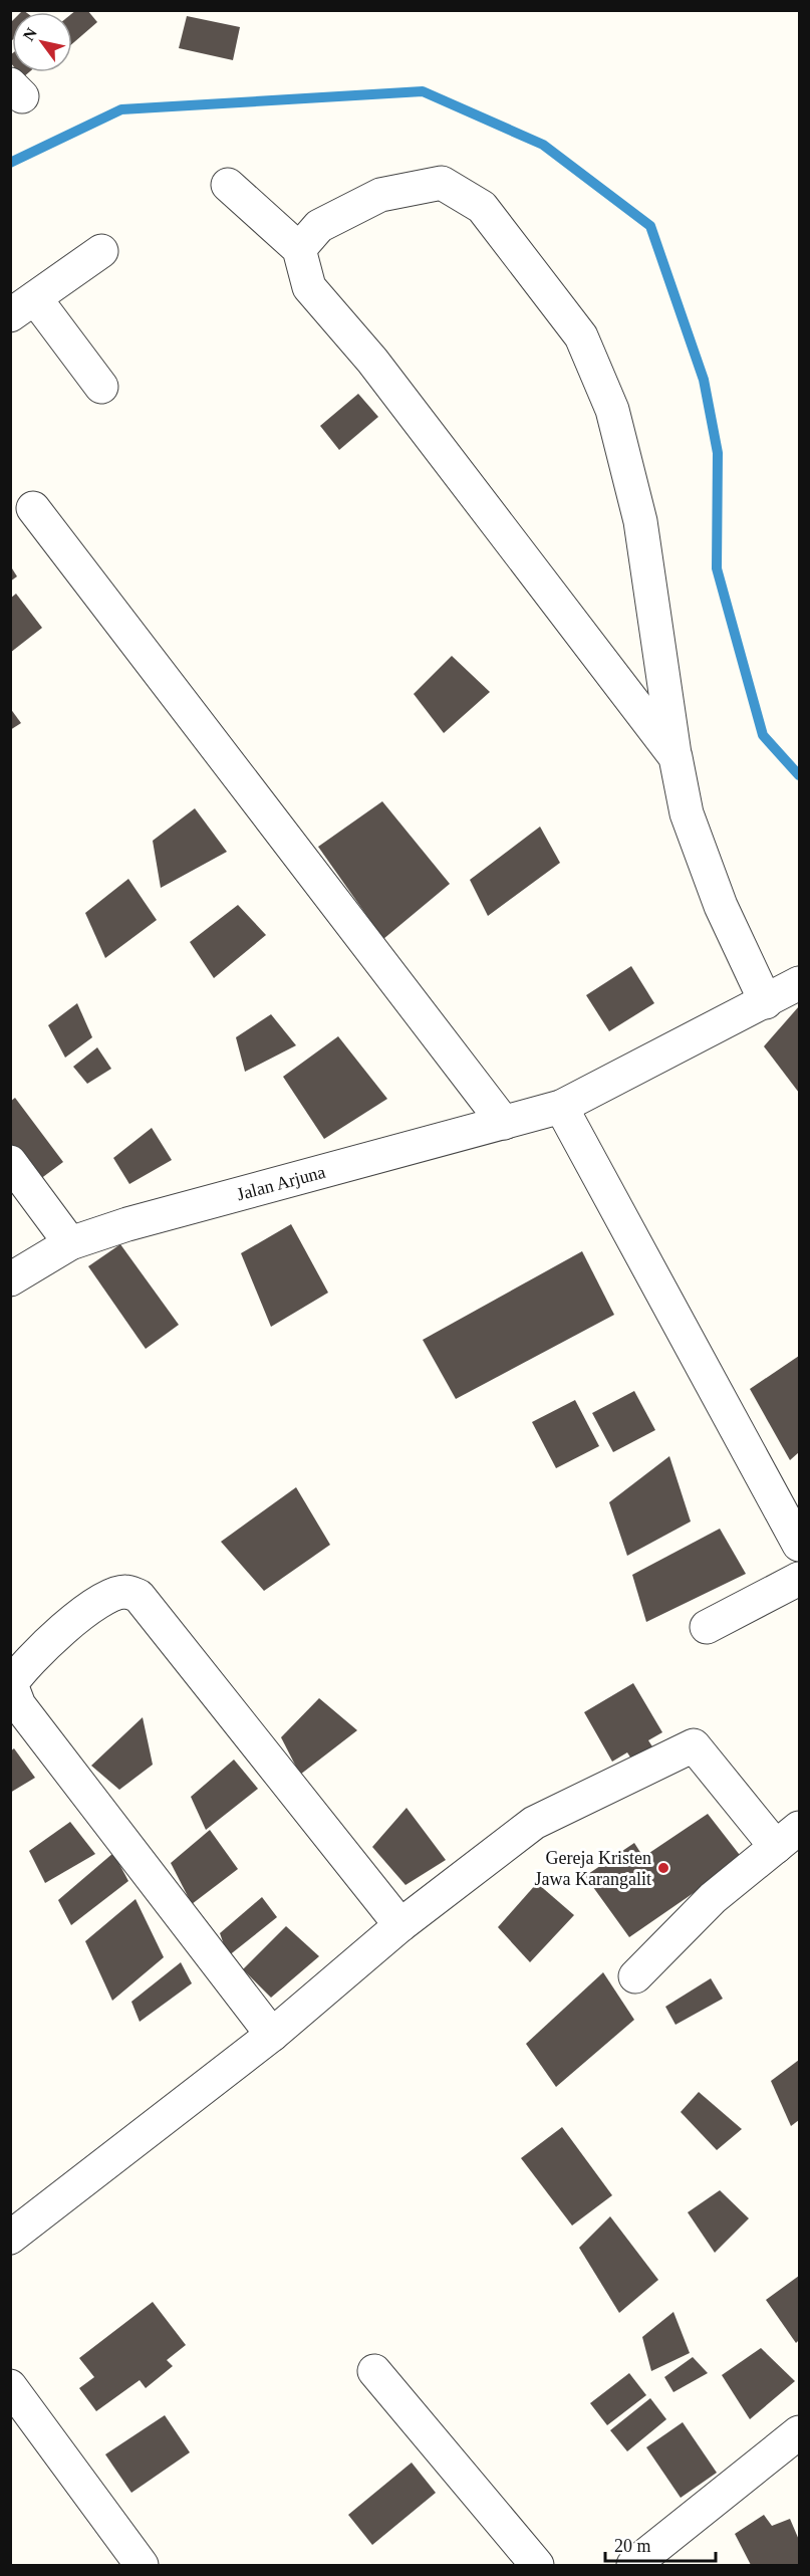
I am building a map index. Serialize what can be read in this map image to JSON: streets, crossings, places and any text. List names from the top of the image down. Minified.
{"streets":{"street":["Jalan Arjuna"]},"places":["Gereja Kristen Jawa Karangalit"],"scale_bar":"20 m","north":"top left"}
